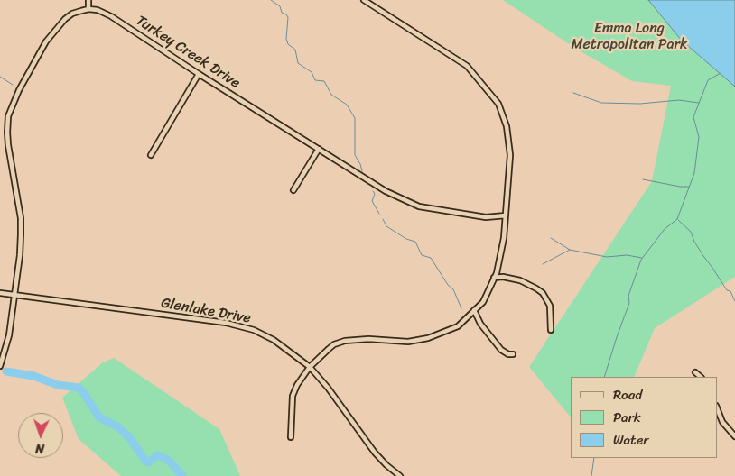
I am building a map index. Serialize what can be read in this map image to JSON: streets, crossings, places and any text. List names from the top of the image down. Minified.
{"streets":{"street":["Turkey Creek Drive","Glenlake Drive"]},"parks":["Emma Long Metropolitan Park"],"legend":["Road","Park","Water"],"north":"bottom"}
